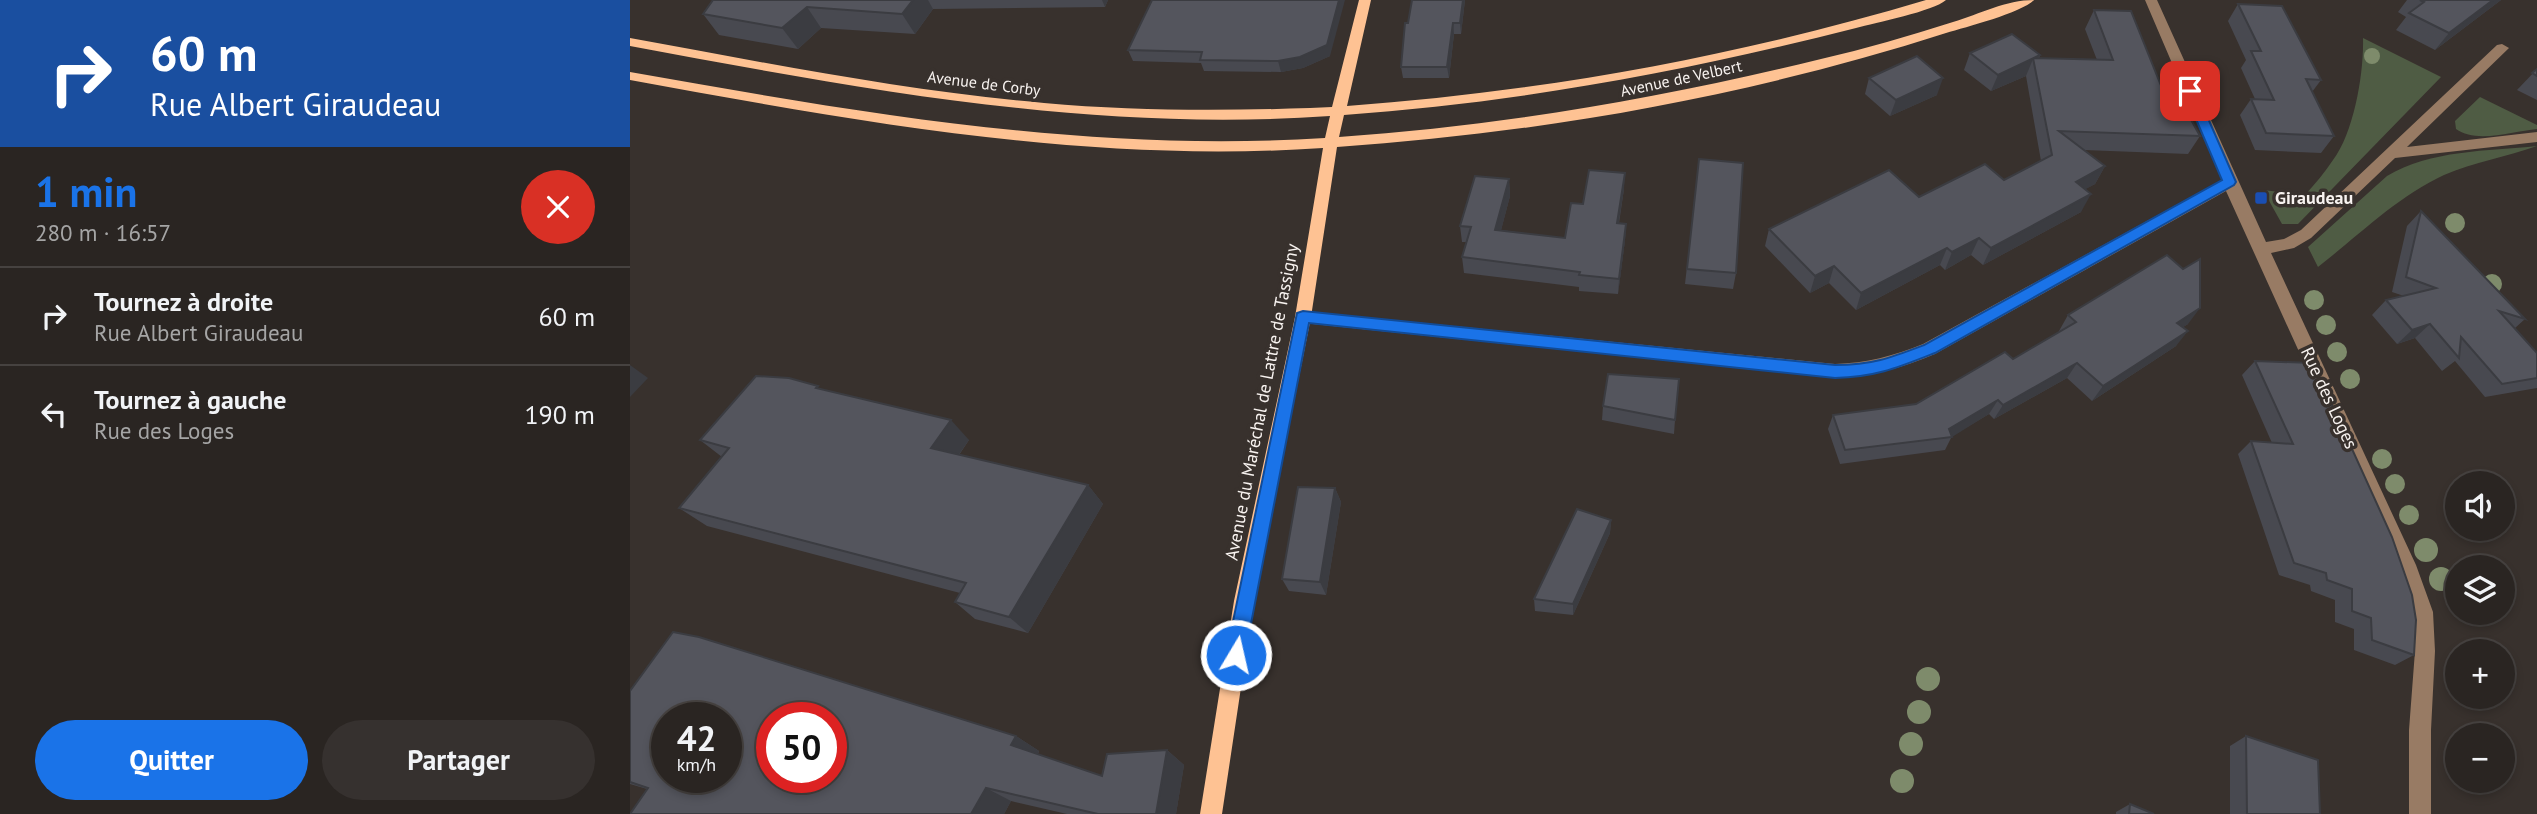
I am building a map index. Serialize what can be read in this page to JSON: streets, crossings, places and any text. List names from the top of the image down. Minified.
{"streets":{"main road":["Avenue de Velbert","Avenue de Corby","Avenue du Maréchal de Lattre de Tassigny"],"street":["Rue des Loges"]},"crossings":[["Avenue de Velbert","Avenue de Corby"],["Avenue de Velbert","Avenue du Maréchal de Lattre de Tassigny"],["Avenue de Corby","Avenue du Maréchal de Lattre de Tassigny"]],"places":{"transit":["Giraudeau"]},"page":{"turn":["60 m","Rue Albert Giraudeau"],"heading":["1 min","280 m · 16:57"],"list":[{"name":"Tournez à droite","note":"Rue Albert Giraudeau","value":"60 m"},{"name":"Tournez à gauche","note":"Rue des Loges","value":"190 m"}],"map_buttons":["+","−"],"speed":"42 km/h","limit":"50","buttons":["Quitter","Partager"]}}
